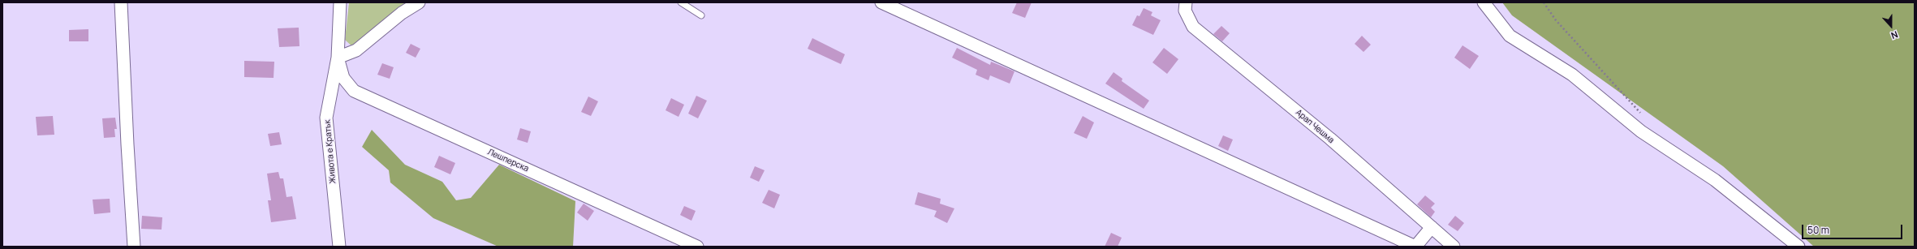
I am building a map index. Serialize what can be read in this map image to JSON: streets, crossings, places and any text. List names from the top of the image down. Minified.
{"streets":{"street":["Арап Чешма","Живота е Кратък","Лешперска"]},"crossings":[["Живота е Кратък","Лешперска"]],"scale_bar":"50 m","north":"bottom"}
